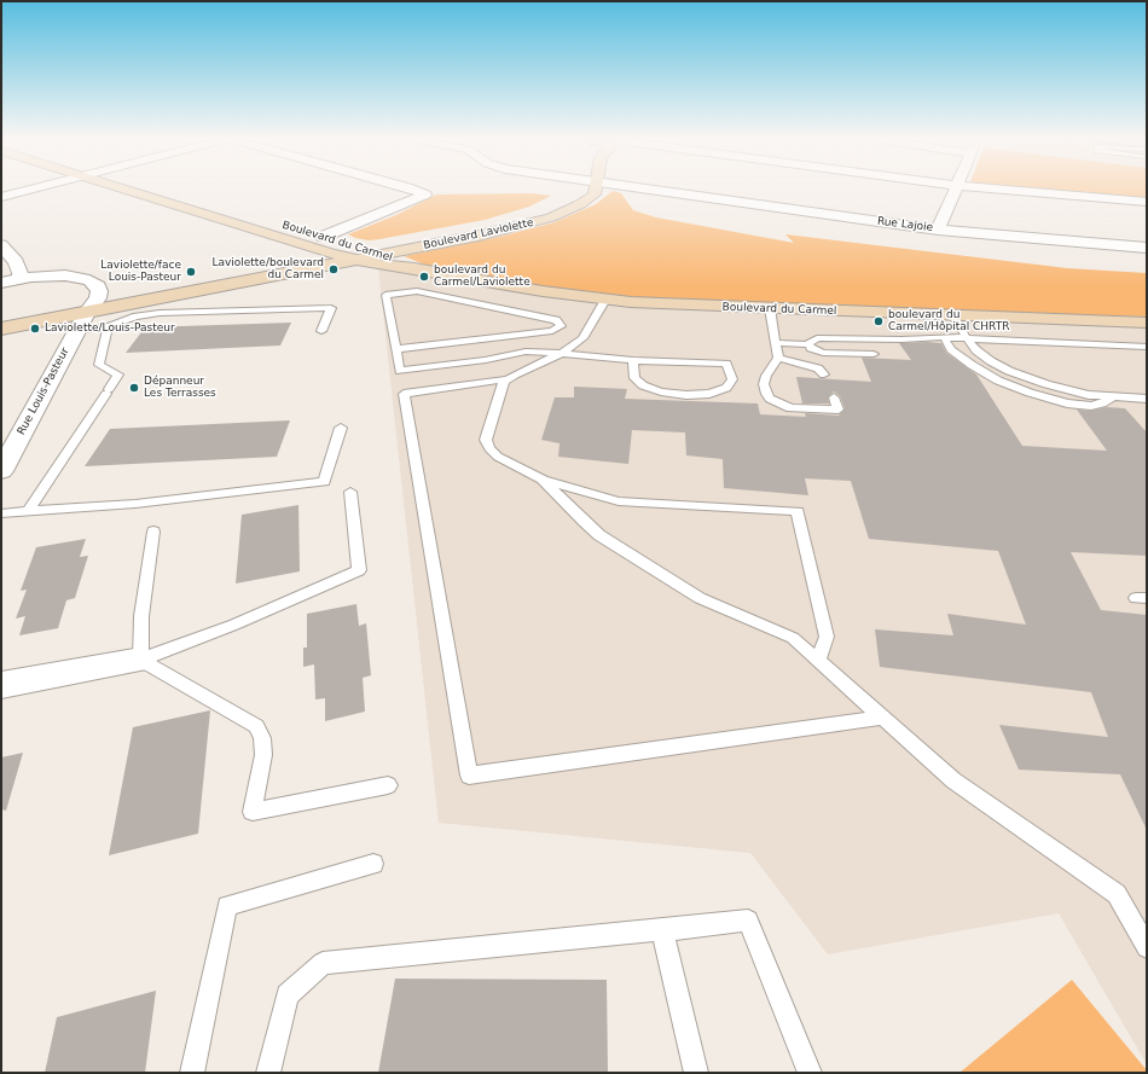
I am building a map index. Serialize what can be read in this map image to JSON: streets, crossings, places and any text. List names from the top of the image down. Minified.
{"streets":{"street":["Rue Lajoie","Boulevard Laviolette","Boulevard du Carmel","Rue Louis-Pasteur"]},"crossings":[["Boulevard Laviolette","Boulevard du Carmel"],["Boulevard Laviolette","Rue Louis-Pasteur"]],"places":["Laviolette/boulevard du Carmel","Laviolette/face Louis-Pasteur","boulevard du Carmel/Laviolette","boulevard du Carmel/Hôpital CHRTR","Laviolette/Louis-Pasteur","Dépanneur Les Terrasses"]}
